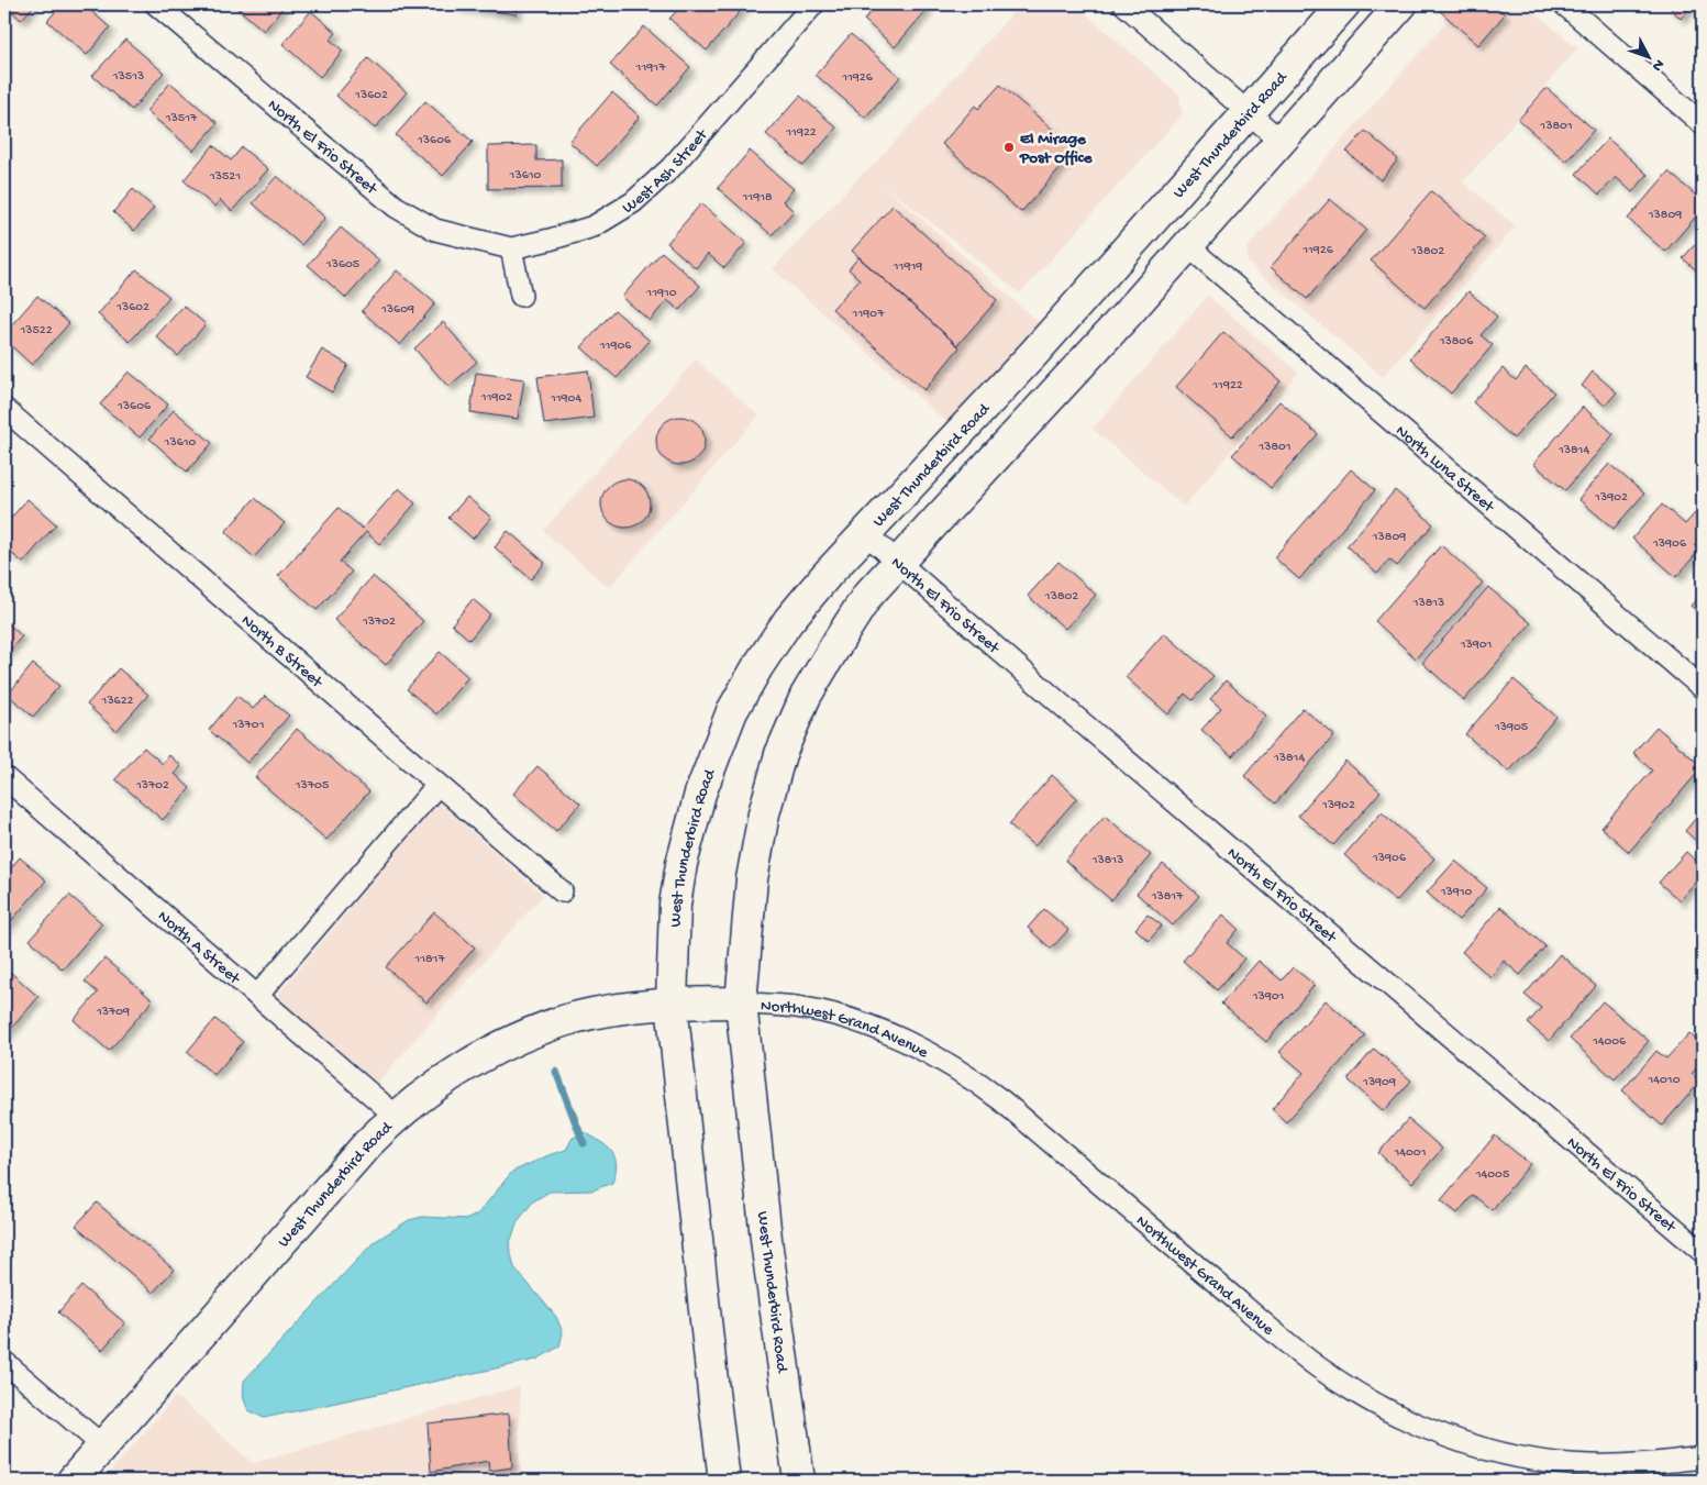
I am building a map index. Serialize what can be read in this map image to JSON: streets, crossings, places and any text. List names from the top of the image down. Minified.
{"streets":{"main road":["West Thunderbird Road"],"street":["North El Frio Street","West Ash Street","North Luna Street","North B Street","North A Street","Northwest Grand Avenue"]},"crossings":[["West Thunderbird Road","North El Frio Street"],["West Thunderbird Road","North Luna Street"],["West Thunderbird Road","North A Street"],["West Thunderbird Road","Northwest Grand Avenue"],["North El Frio Street","West Ash Street"]],"places":["El Mirage Post Office"],"house_numbers":["11917","13513","11926","13602","13517","13801","11922","13606","13610","13521","11918","13809","11926","13802","13605","11919","11910","13602","13609","11907","13522","13806","11906","11922","11902","11904","13606","13610","13801","13814","13902","13809","13906","13802","13813","13702","13901","13622","13701","13905","13814","13702","13705","13902","13906","13813","13910","13817","11817","13901","13709","14006","14010","13909","14001","14005"],"north":"bottom right"}
